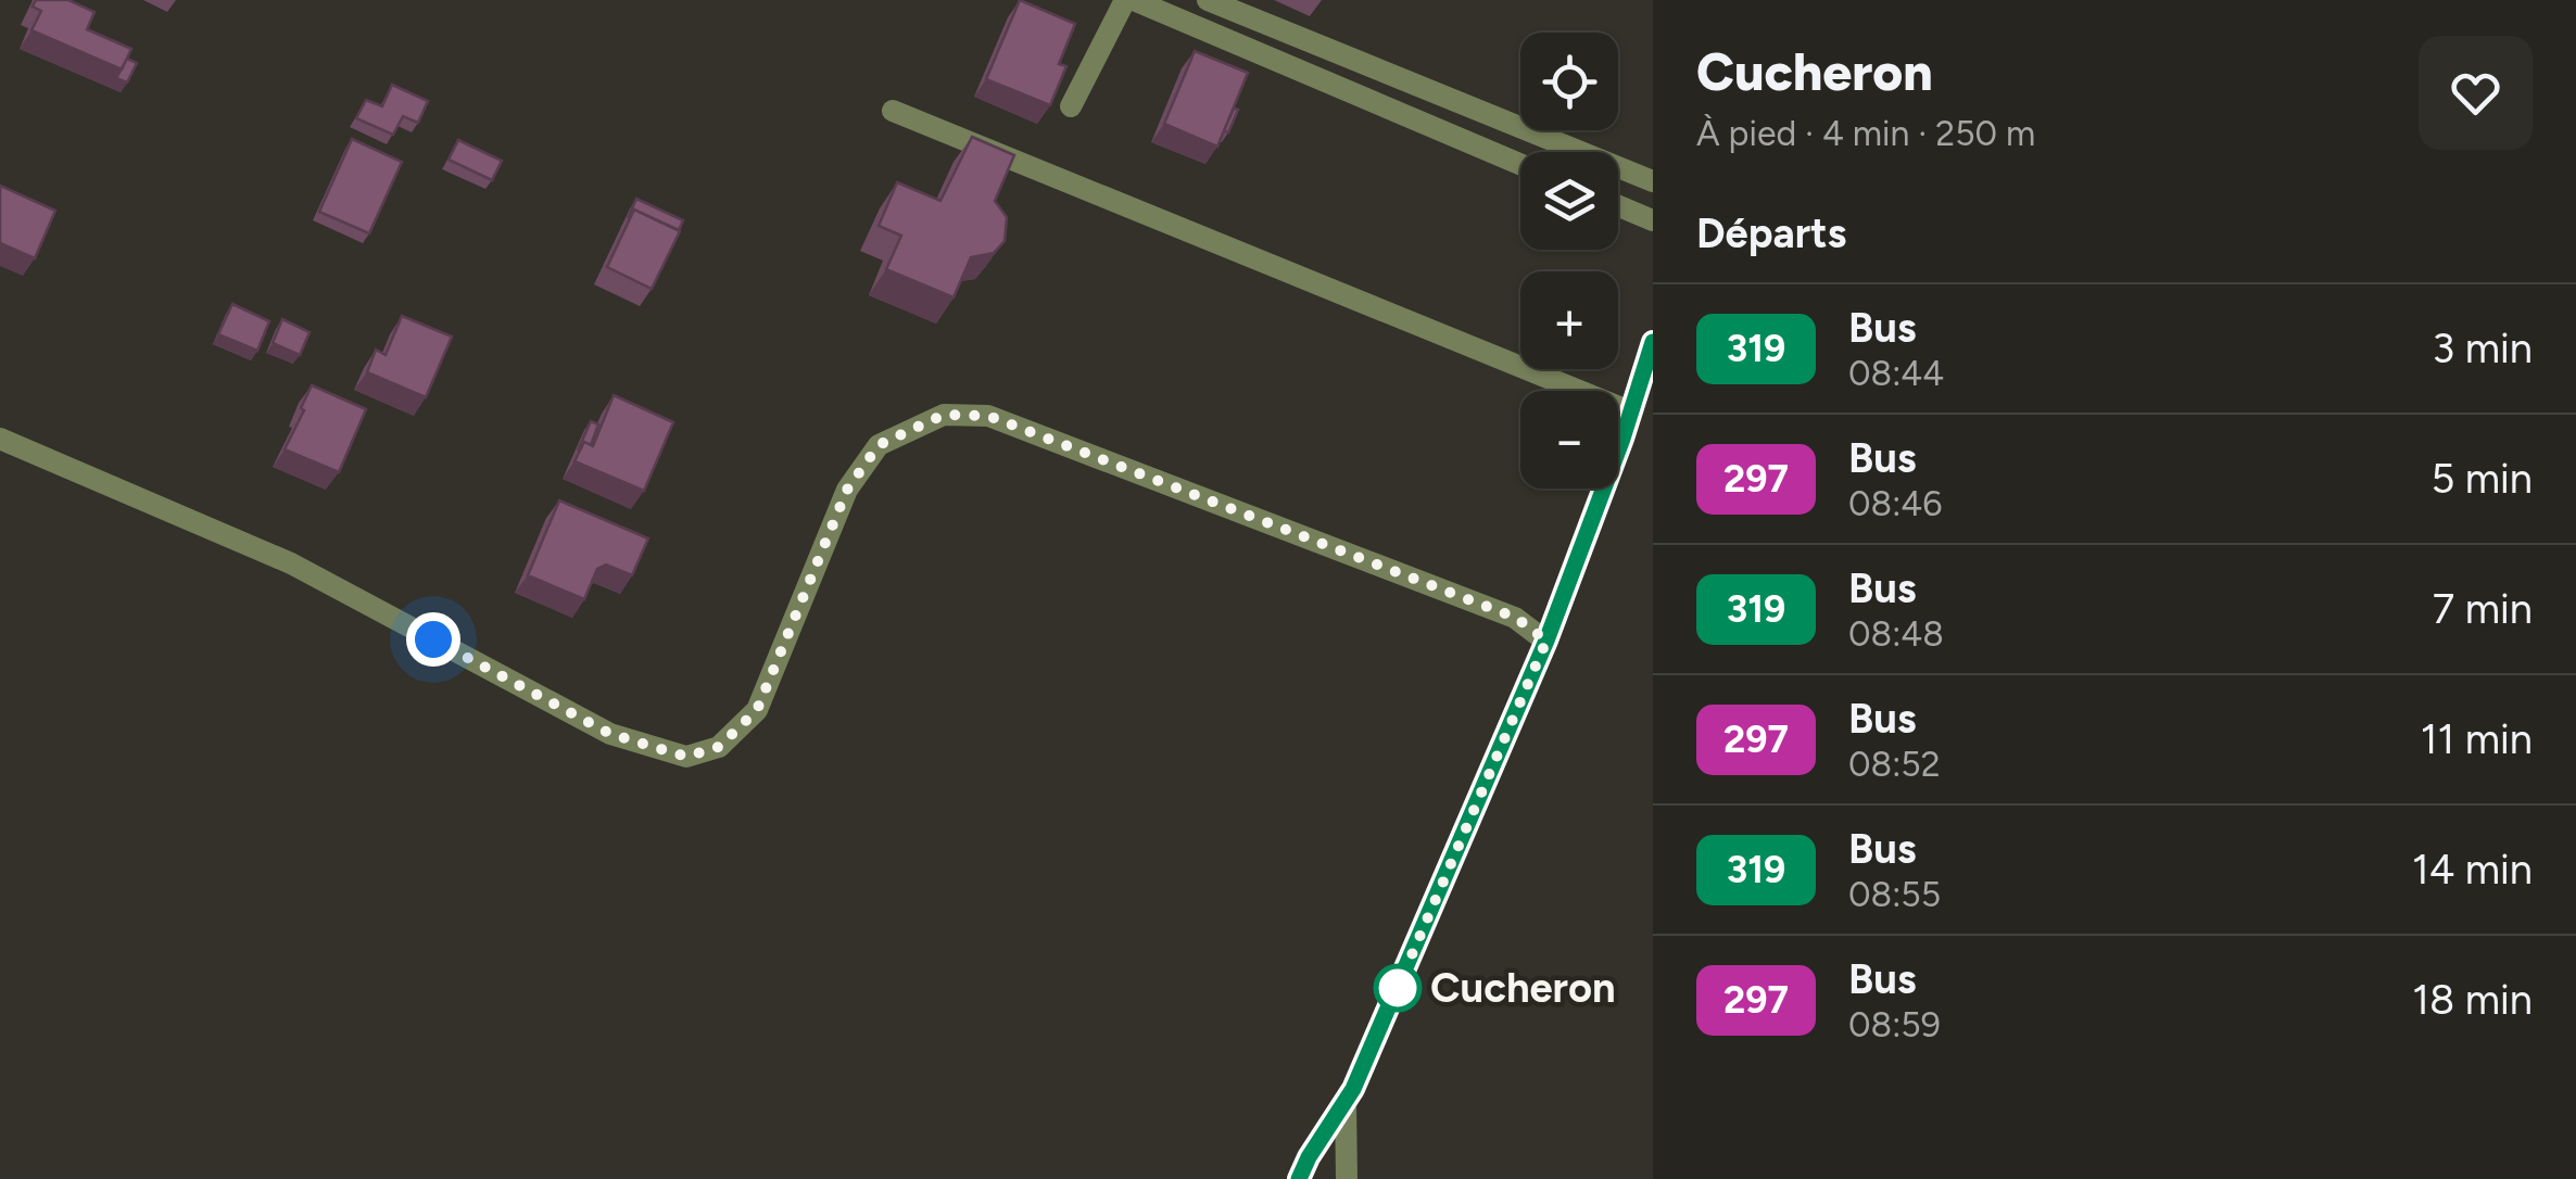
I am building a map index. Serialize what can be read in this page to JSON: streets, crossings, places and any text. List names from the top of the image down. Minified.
{"places":["Cucheron"],"lines":["bus line 319"],"page":{"heading":[["Cucheron","À pied · 4 min · 250 m"],"Départs"],"map_buttons":["+","−"],"list":[{"mark":"319","name":"Bus","note":"08:44","value":"3 min"},{"mark":"297","name":"Bus","note":"08:46","value":"5 min"},{"mark":"319","name":"Bus","note":"08:48","value":"7 min"},{"mark":"297","name":"Bus","note":"08:52","value":"11 min"},{"mark":"319","name":"Bus","note":"08:55","value":"14 min"},{"mark":"297","name":"Bus","note":"08:59","value":"18 min"}]}}
